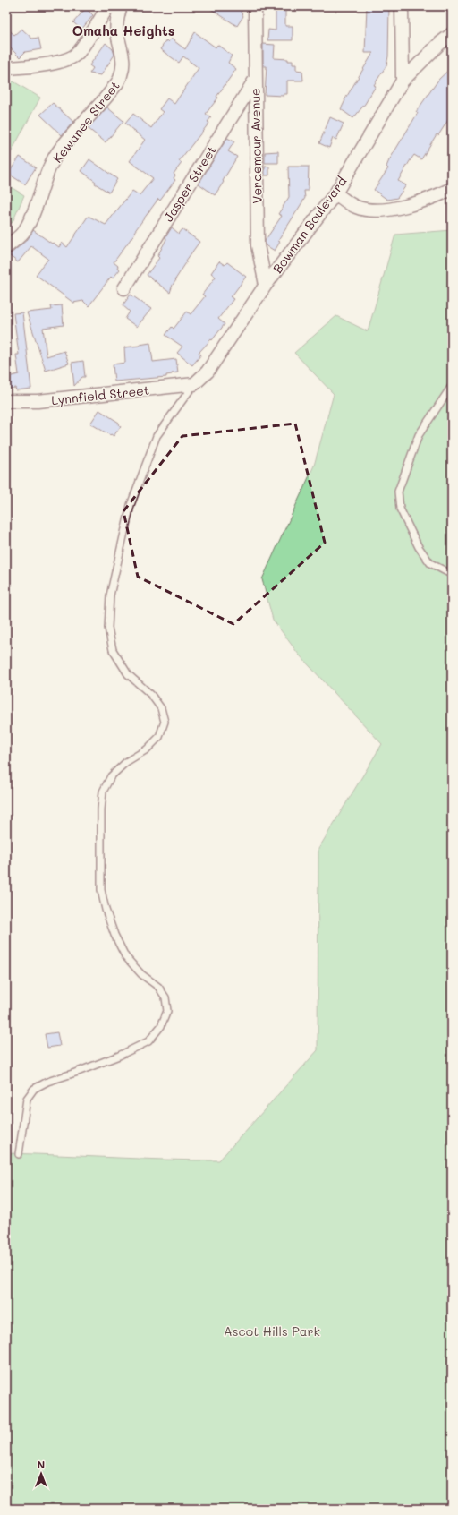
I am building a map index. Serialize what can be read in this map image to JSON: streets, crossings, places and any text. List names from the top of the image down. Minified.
{"streets":{"street":["Kewanee Street","Verdemour Avenue","Jasper Street","Bowman Boulevard","Lynnfield Street"]},"crossings":[["Verdemour Avenue","Jasper Street"],["Verdemour Avenue","Bowman Boulevard"],["Bowman Boulevard","Lynnfield Street"]],"districts":["Omaha Heights"],"parks":["Ascot Hills Park"],"north":"top"}
